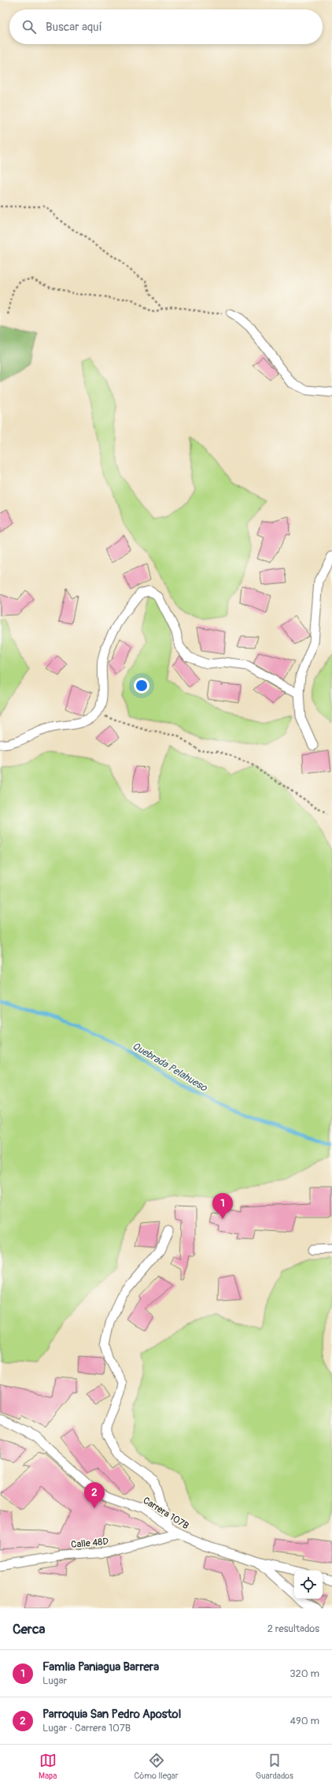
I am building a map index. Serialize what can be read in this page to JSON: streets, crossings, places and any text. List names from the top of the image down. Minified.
{"streets":{"street":["Carrera 107B","Calle 48D"]},"crossings":[["Carrera 107B","Calle 48D"]],"water":["Quebrada Pelahueso"],"page":{"search":"Buscar aquí","pins":["1","2"],"heading":["Cerca","2 resultados"],"list":[{"mark":"1","name":"Famlia Paniagua Barrera","note":"Lugar","value":"320 m"},{"mark":"2","name":"Parroquia San Pedro Apostol","note":"Lugar · Carrera 107B","value":"490 m"}],"nav":["Mapa","Cómo llegar","Guardados"]}}
